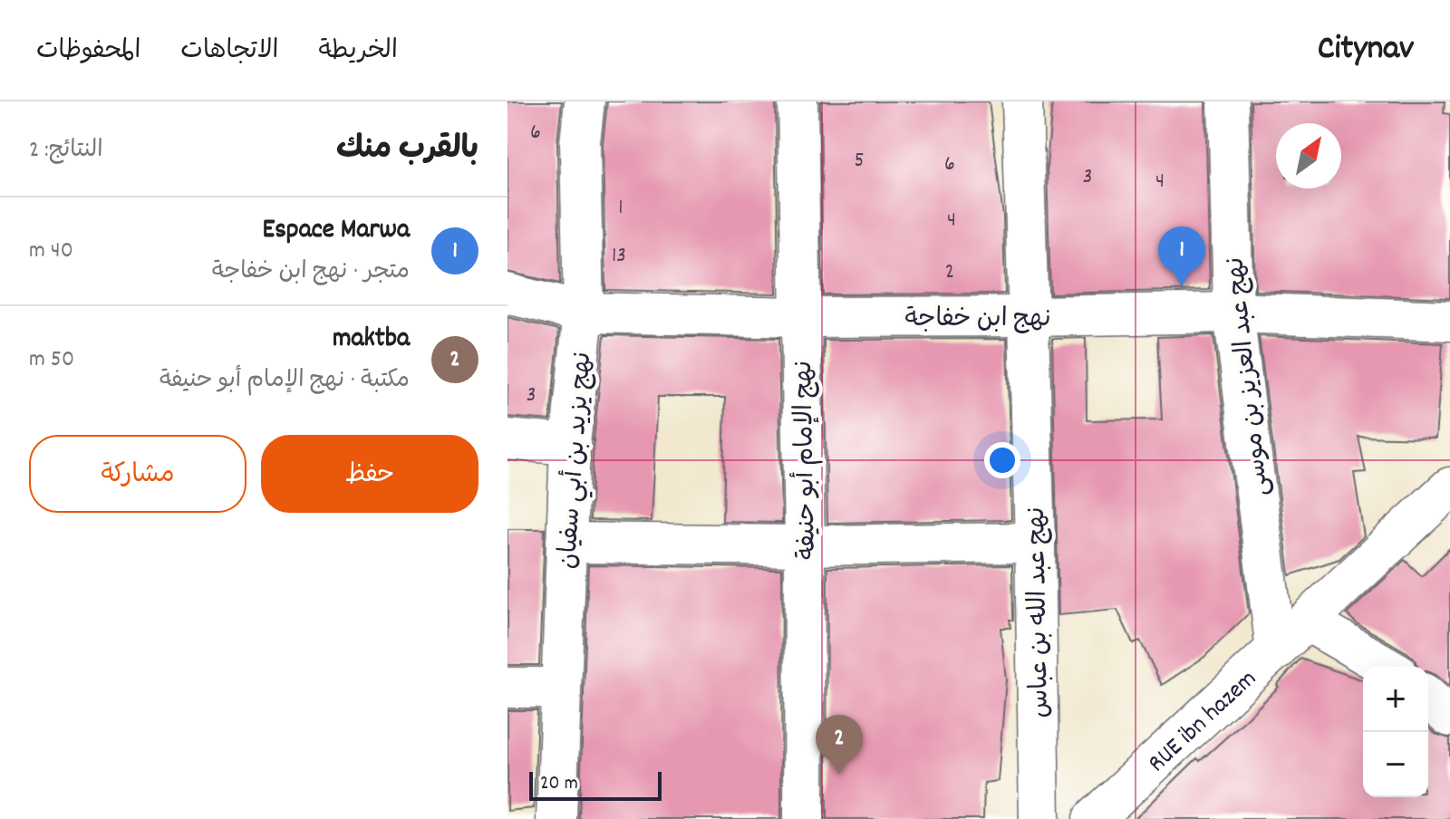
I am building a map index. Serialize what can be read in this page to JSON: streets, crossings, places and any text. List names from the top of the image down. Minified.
{"streets":{"street":["نهج ابن خفاجة","نهج عبد العزيز بن موسى","نهج يزيد بن أبي سفيان","نهج الإمام أبو حنيفة","نهج عبد الله بن عباس","RUE ibn hazem"]},"crossings":[["نهج ابن خفاجة","نهج عبد العزيز بن موسى"],["نهج ابن خفاجة","نهج يزيد بن أبي سفيان"],["نهج ابن خفاجة","نهج الإمام أبو حنيفة"],["نهج ابن خفاجة","نهج عبد الله بن عباس"],["نهج عبد العزيز بن موسى","RUE ibn hazem"]],"house_numbers":["6","5","6","3","4","1","4","13","2","3"],"scale_bar":"20 m","north":"top right","page":{"header":"Citynav","nav":["الخريطة","الاتجاهات","المحفوظات"],"heading":["بالقرب منك","النتائج: 2"],"list":[{"mark":"1","name":"Espace Marwa","note":"متجر · نهج ابن خفاجة","value":"40 m"},{"mark":"2","name":"maktba","note":"مكتبة · نهج الإمام أبو حنيفة","value":"50 m"}],"pins":["1","2"],"buttons":["حفظ","مشاركة"],"map_buttons":["+","−"],"scale":"20 m"}}
